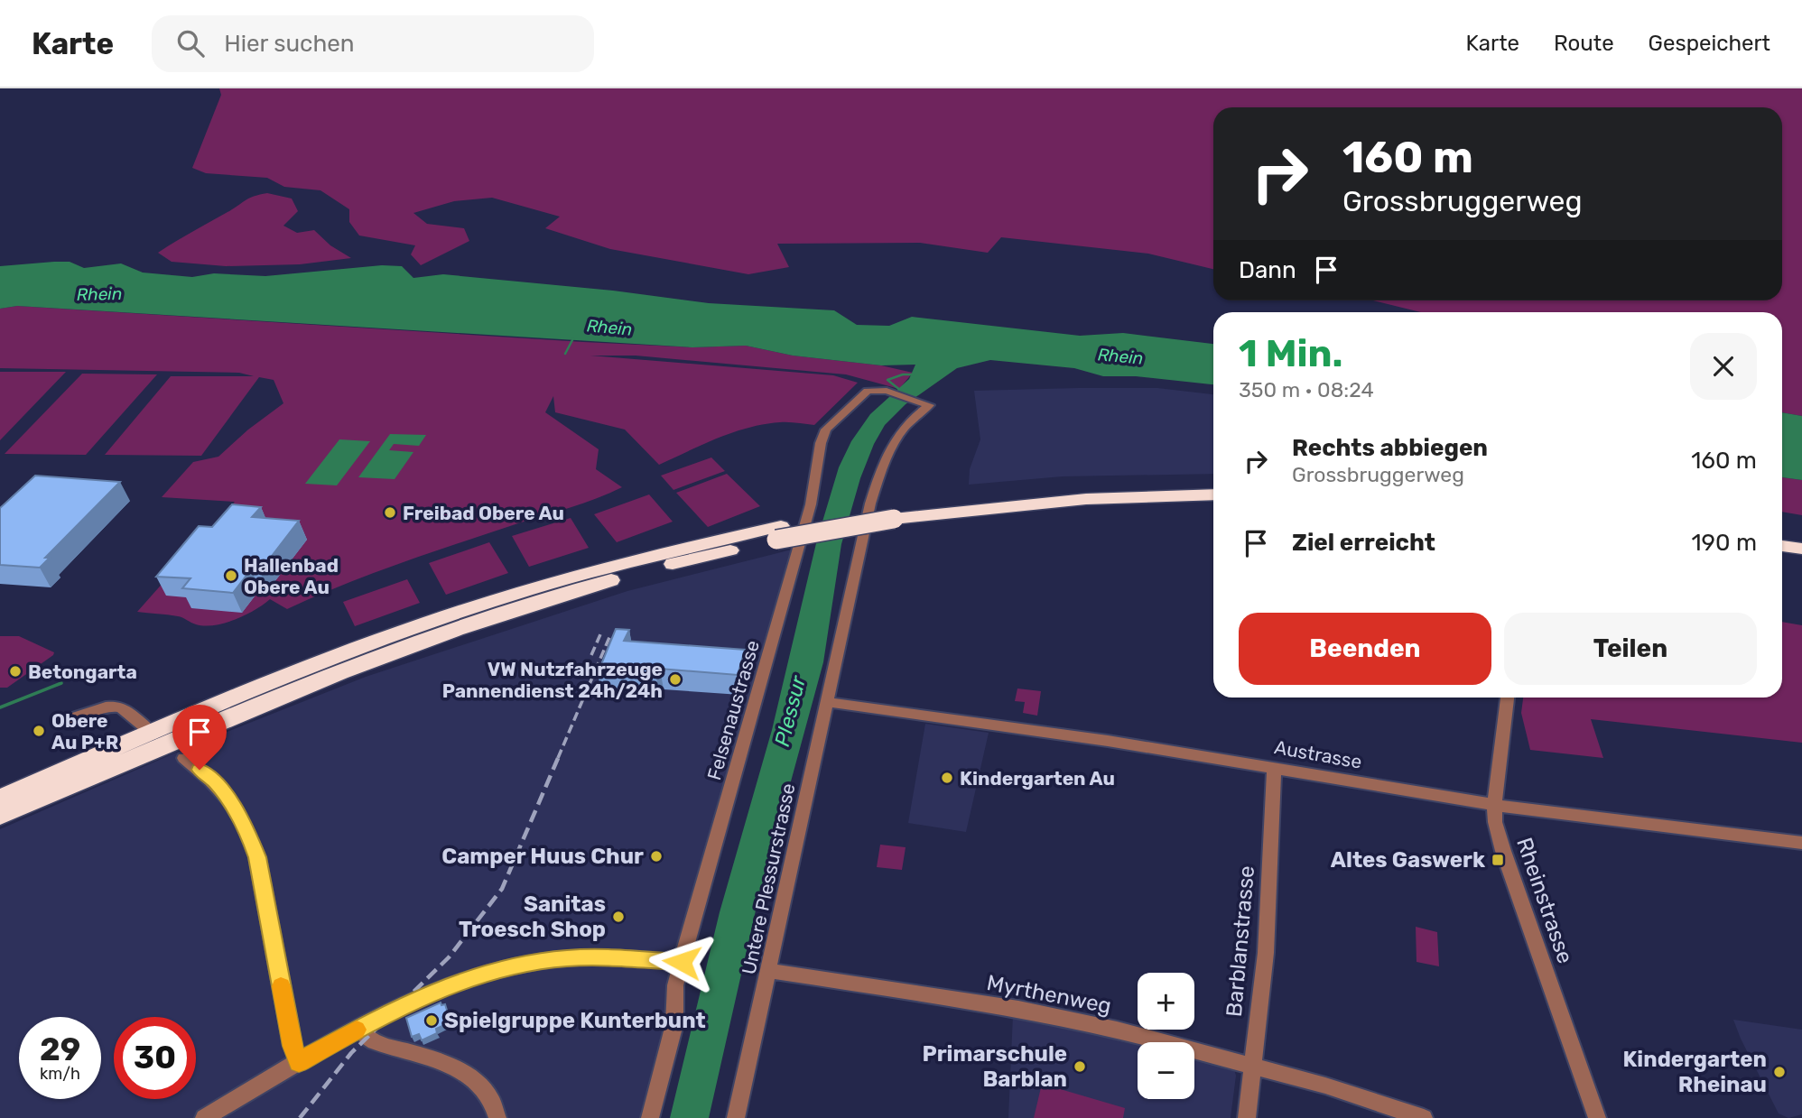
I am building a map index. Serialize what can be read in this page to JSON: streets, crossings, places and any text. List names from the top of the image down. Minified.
{"streets":{"street":["Felsenaustrasse","Austrasse","Untere Plessurstrasse","Rheinstrasse","Barblanstrasse","Myrthenweg"]},"crossings":[["Felsenaustrasse","Untere Plessurstrasse"],["Austrasse","Untere Plessurstrasse"],["Austrasse","Rheinstrasse"],["Austrasse","Barblanstrasse"],["Untere Plessurstrasse","Myrthenweg"],["Barblanstrasse","Myrthenweg"]],"water":["Rhein","Plessur"],"places":{"other":["Freibad Obere Au","Hallenbad Obere Au","Betongarta","VW Nutzfahrzeuge Pannendienst 24h/24h","Obere Au P+R","Kindergarten Au","Camper Huus Chur","Sanitas Troesch Shop","Spielgruppe Kunterbunt","Primarschule Barblan","Kindergarten Rheinau"],"transit":["Altes Gaswerk"]},"page":{"header":"Karte","search":"Hier suchen","nav":["Karte","Route","Gespeichert"],"turn":["160 m","Grossbruggerweg"],"then":"Dann","heading":["1 Min.","350 m · 08:24"],"list":[{"name":"Rechts abbiegen","note":"Grossbruggerweg","value":"160 m"},{"name":"Ziel erreicht","value":"190 m"}],"buttons":["Beenden","Teilen"],"map_buttons":["+","−"],"speed":"29 km/h","limit":"30"}}
